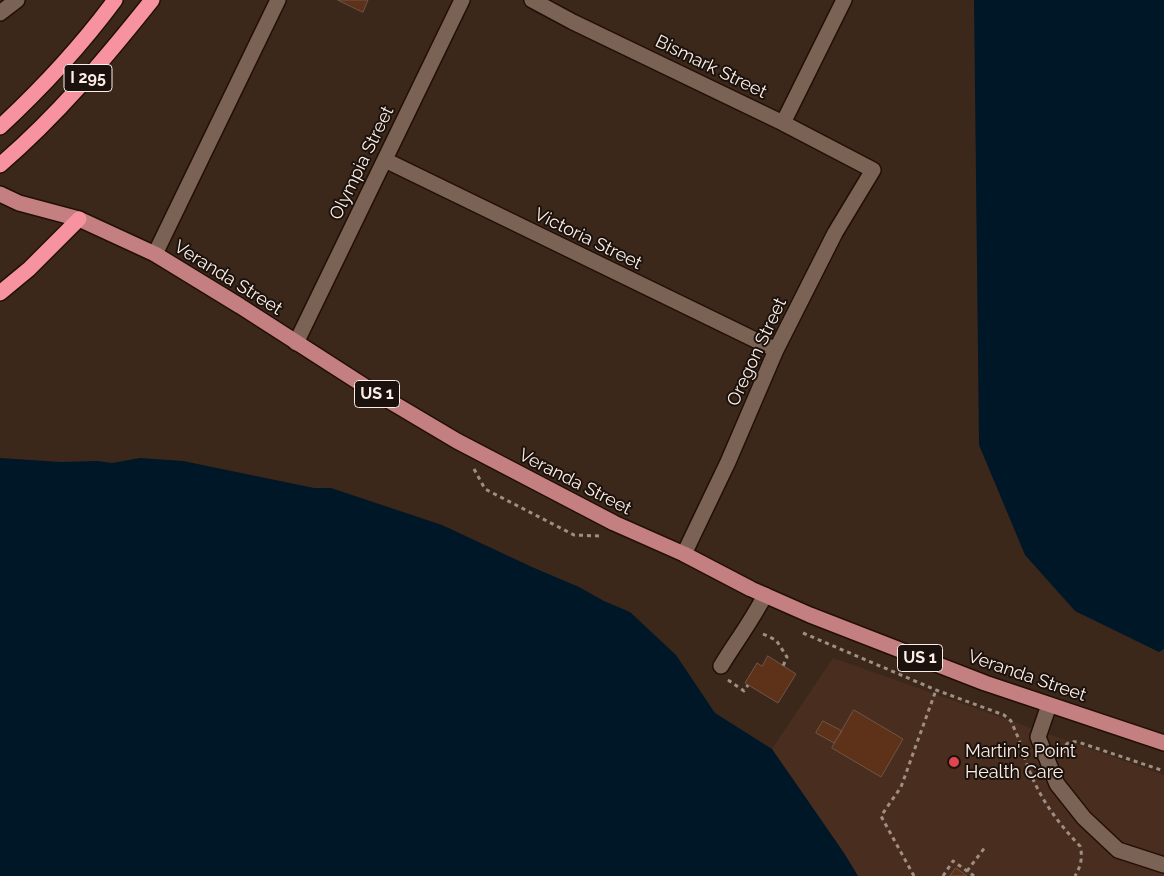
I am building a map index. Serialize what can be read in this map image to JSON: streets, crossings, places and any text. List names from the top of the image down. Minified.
{"streets":{"highway":["I 295"],"main road":["Veranda Street","US 1"],"street":["Bismark Street","Olympia Street","Victoria Street","Oregon Street"]},"crossings":[["Bismark Street","Oregon Street"],["Olympia Street","Victoria Street"],["Olympia Street","Veranda Street"],["Victoria Street","Oregon Street"],["Veranda Street","Oregon Street"]],"places":["Martin's Point Health Care"]}
